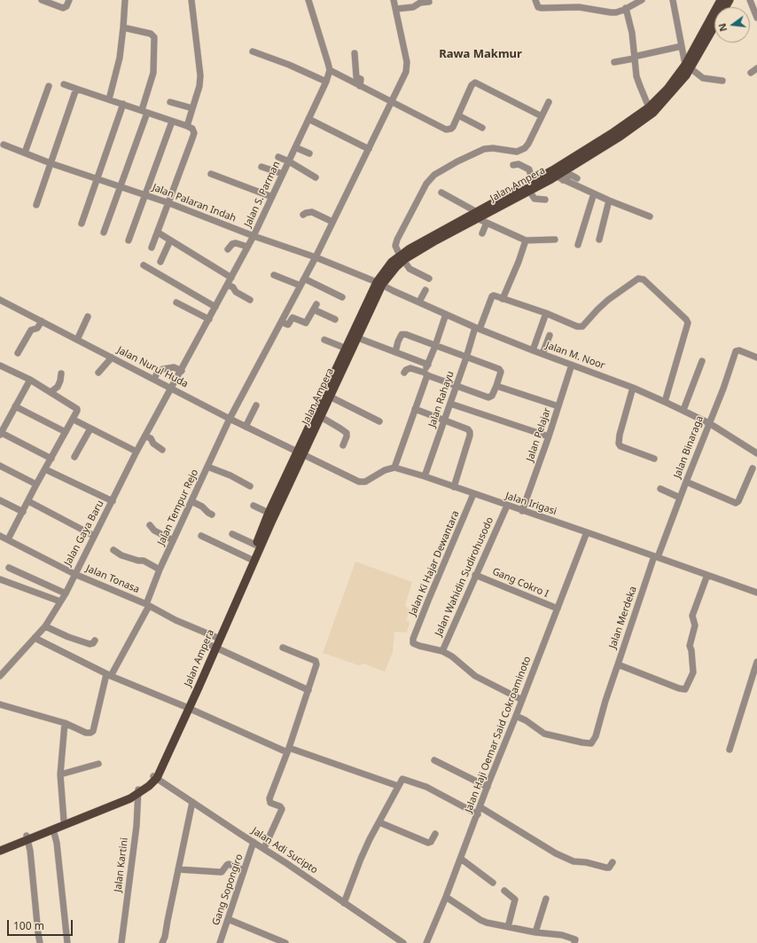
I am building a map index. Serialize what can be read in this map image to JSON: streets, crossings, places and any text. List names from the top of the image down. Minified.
{"streets":{"main road":["Jalan Ampera"],"street":["Jalan S. Parman","Jalan Palaran Indah","Jalan M. Noor","Jalan Nurul Huda","Jalan Rahayu","Jalan Pelajar","Jalan Binaraga","Jalan Irigasi","Jalan Tempur Rejo","Jalan Gaya Baru","Jalan Ki Hajar Dewantara","Jalan Wahidin Sudirohusodo","Jalan Tonasa","Gang Cokro I","Jalan Merdeka","Jalan Haji Oemar Said Cokroaminoto","Jalan Adi Sucipto","Jalan Kartini","Gang Sopongiro"]},"crossings":[["Jalan Ampera","Jalan Palaran Indah"],["Jalan Ampera","Jalan M. Noor"],["Jalan Ampera","Jalan Nurul Huda"],["Jalan Ampera","Jalan Tonasa"],["Jalan Ampera","Jalan Adi Sucipto"],["Jalan Ampera","Jalan Kartini"],["Jalan S. Parman","Jalan Palaran Indah"],["Jalan S. Parman","Jalan Nurul Huda"],["Jalan S. Parman","Jalan Gaya Baru"],["Jalan Palaran Indah","Jalan M. Noor"],["Jalan Palaran Indah","Jalan Tempur Rejo"],["Jalan M. Noor","Jalan Rahayu"],["Jalan M. Noor","Jalan Pelajar"],["Jalan M. Noor","Jalan Binaraga"],["Jalan Nurul Huda","Jalan Tempur Rejo"],["Jalan Nurul Huda","Jalan Gaya Baru"],["Jalan Rahayu","Jalan Irigasi"],["Jalan Pelajar","Jalan Irigasi"],["Jalan Binaraga","Jalan Irigasi"],["Jalan Binaraga","Jalan Merdeka"],["Jalan Irigasi","Jalan Ki Hajar Dewantara"],["Jalan Irigasi","Jalan Wahidin Sudirohusodo"],["Jalan Irigasi","Jalan Merdeka"],["Jalan Irigasi","Jalan Haji Oemar Said Cokroaminoto"],["Jalan Tempur Rejo","Jalan Tonasa"],["Jalan Gaya Baru","Jalan Tonasa"],["Jalan Ki Hajar Dewantara","Jalan Wahidin Sudirohusodo"],["Jalan Wahidin Sudirohusodo","Gang Cokro I"],["Gang Cokro I","Jalan Haji Oemar Said Cokroaminoto"],["Jalan Adi Sucipto","Gang Sopongiro"]],"districts":["Rawa Makmur"],"scale_bar":"100 m","north":"left"}
